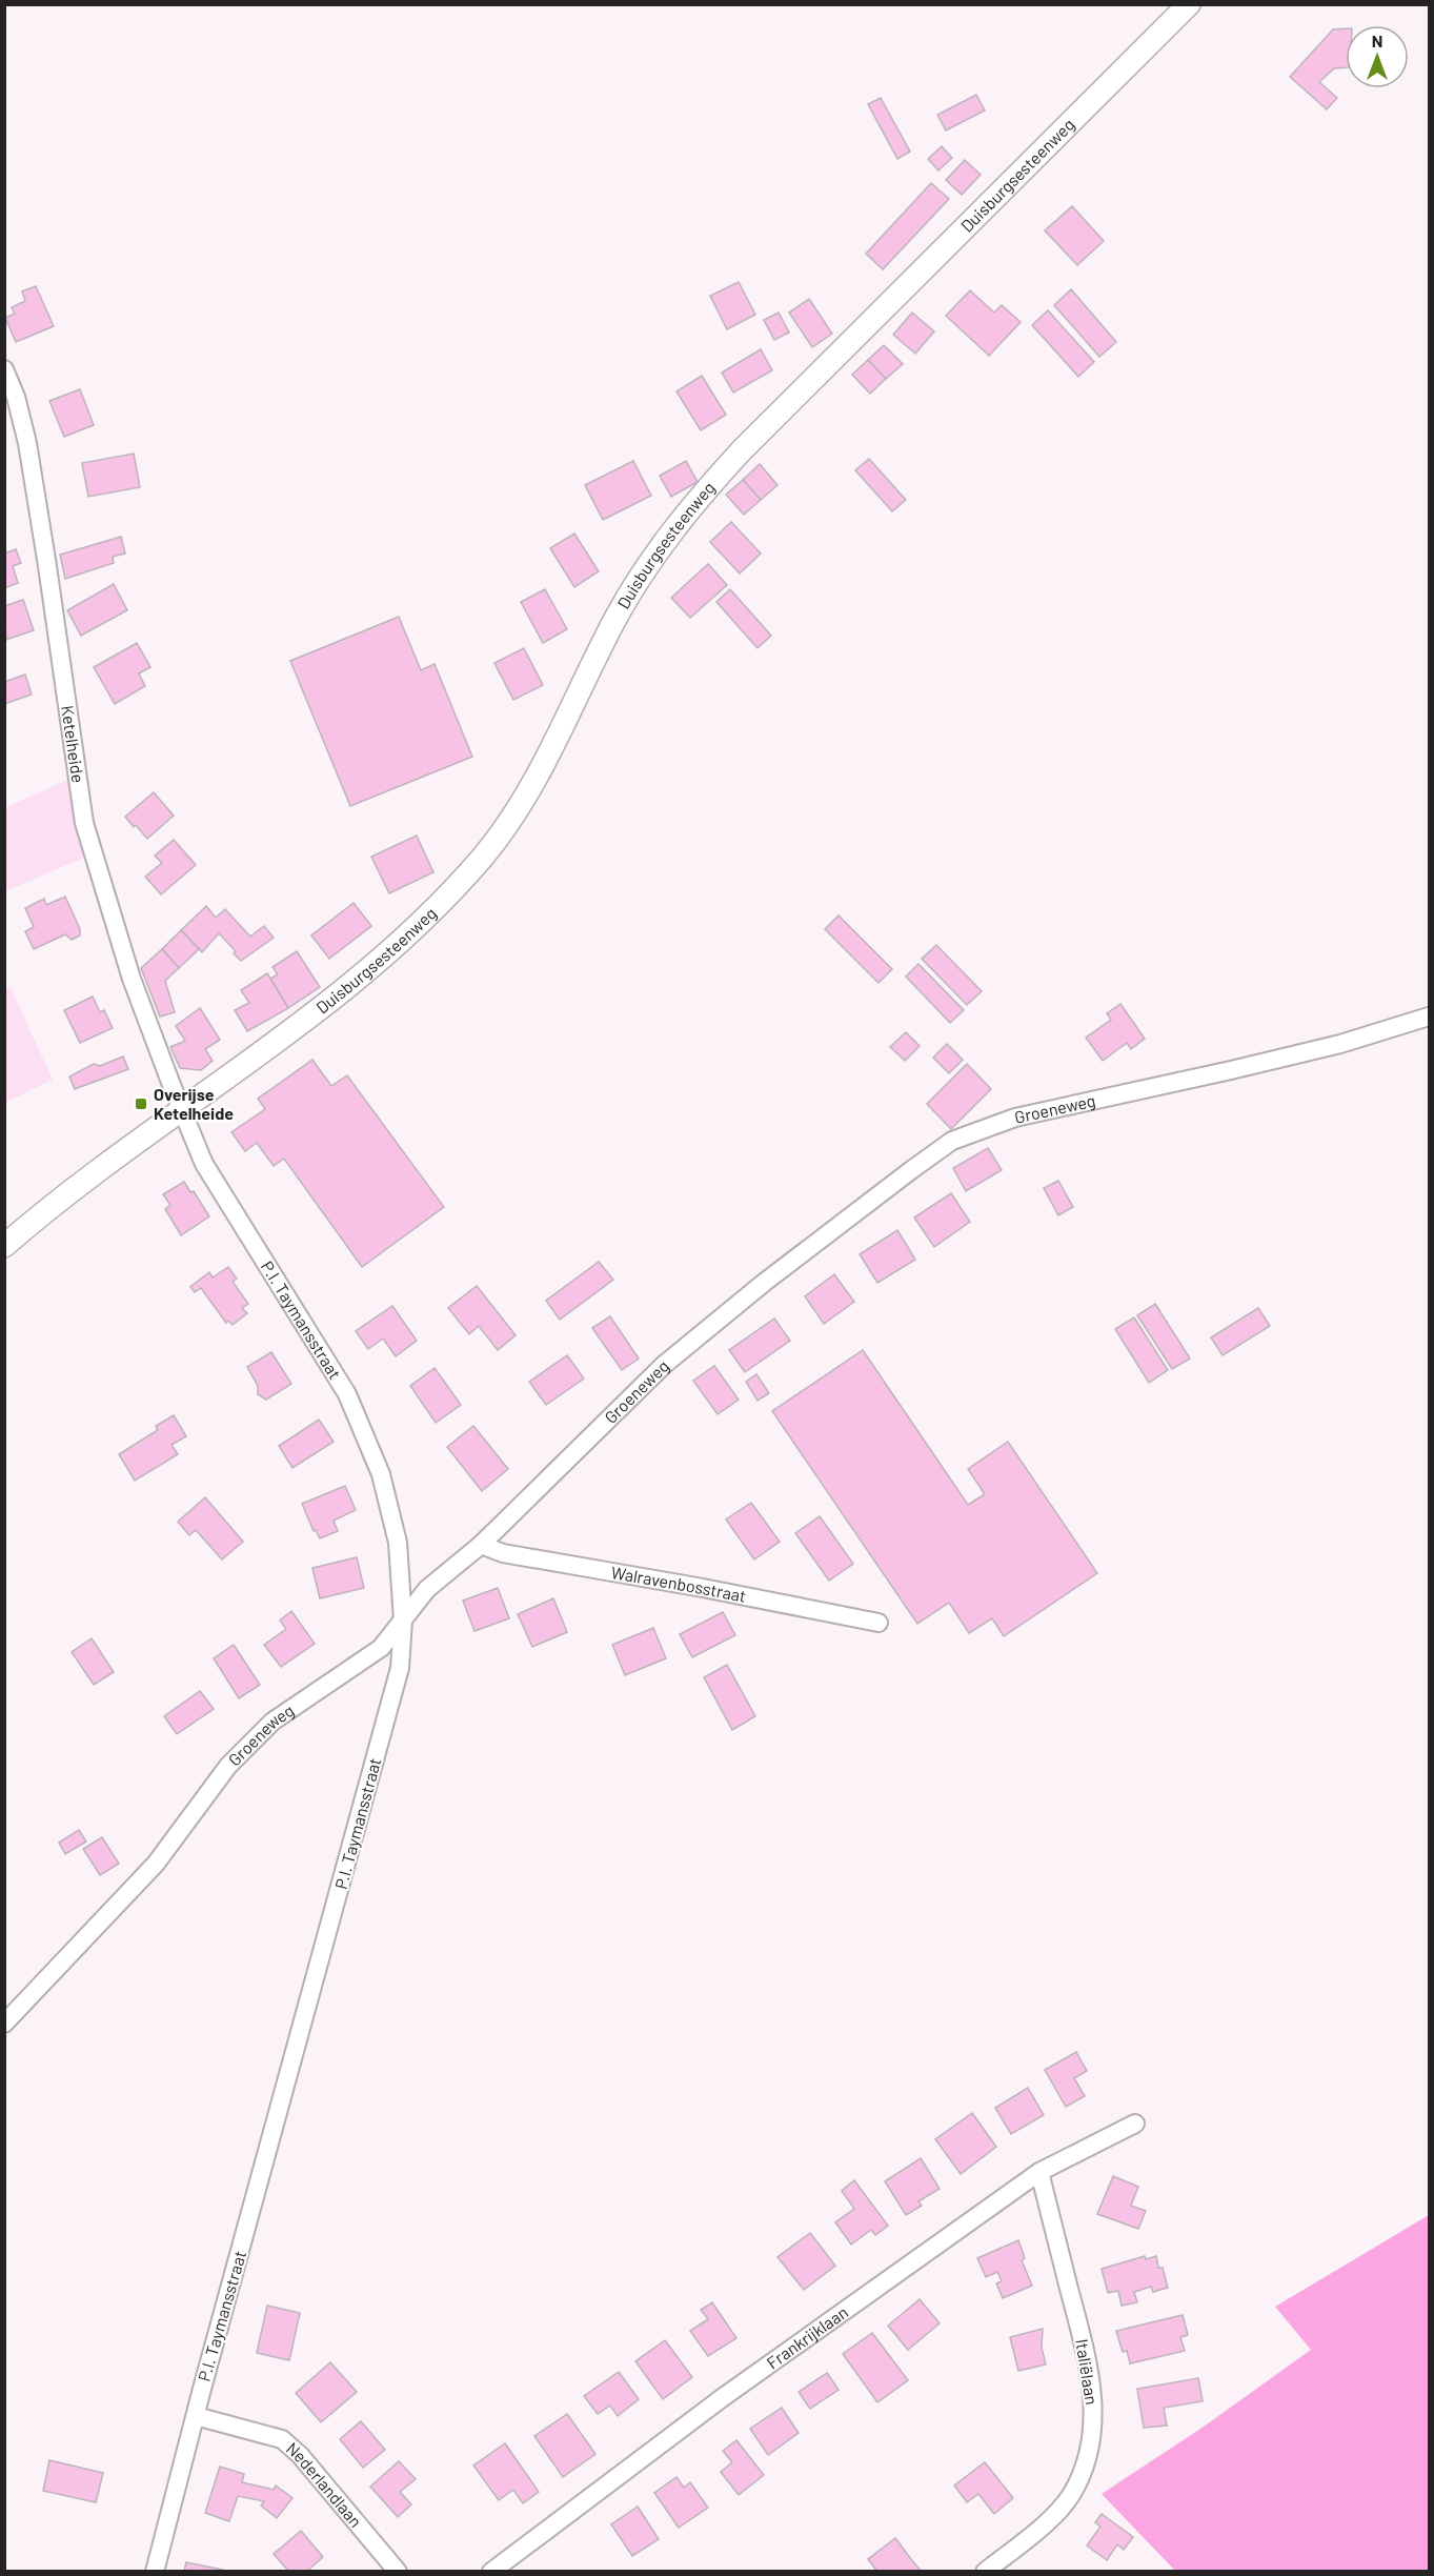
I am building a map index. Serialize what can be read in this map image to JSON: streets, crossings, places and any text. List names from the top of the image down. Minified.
{"streets":{"street":["Duisburgsesteenweg","Ketelheide","Groeneweg","P.I. Taymansstraat","Walravenbosstraat","Frankrijklaan","Italiëlaan","Nederlandlaan"]},"crossings":[["Duisburgsesteenweg","Ketelheide"],["Duisburgsesteenweg","P.I. Taymansstraat"],["Ketelheide","P.I. Taymansstraat"],["Groeneweg","P.I. Taymansstraat"],["Groeneweg","Walravenbosstraat"],["P.I. Taymansstraat","Nederlandlaan"],["Frankrijklaan","Italiëlaan"]],"places":{"transit":["Overijse Ketelheide"]},"north":"top"}
